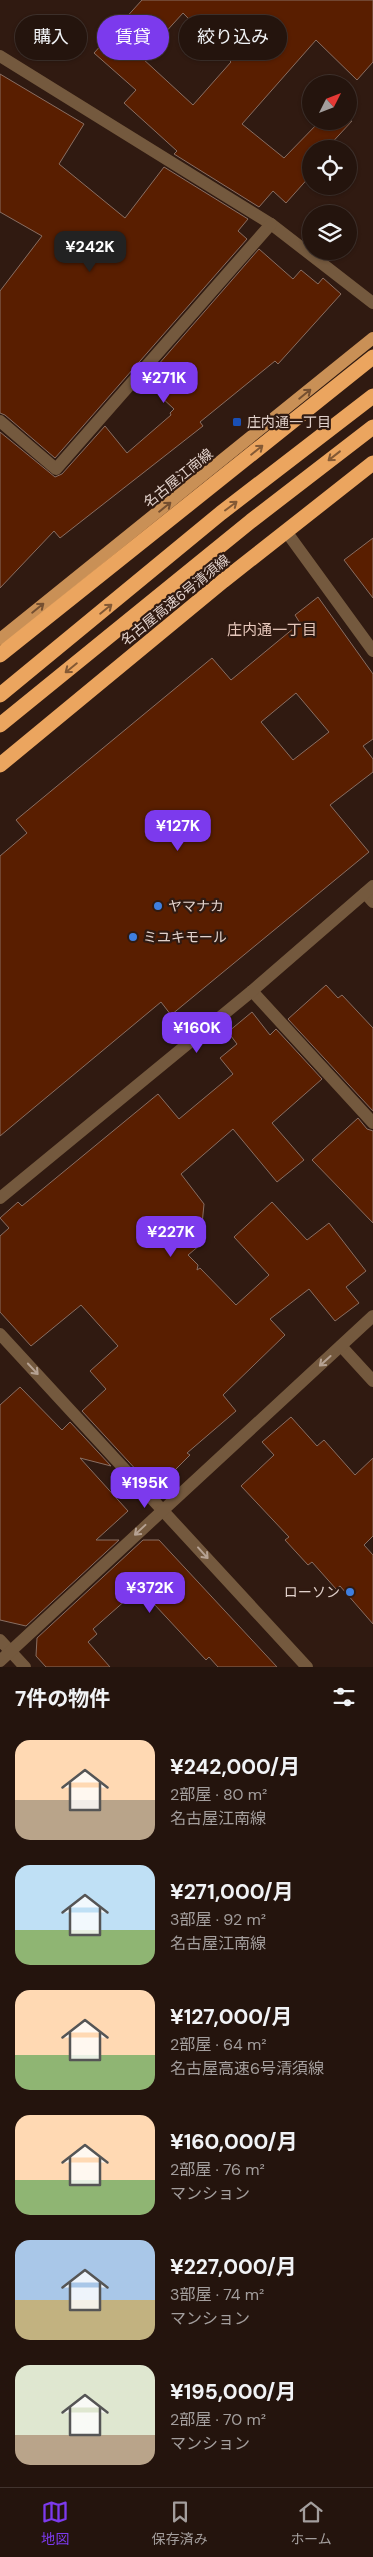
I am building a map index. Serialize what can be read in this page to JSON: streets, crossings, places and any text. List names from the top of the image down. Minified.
{"streets":{"highway":["名古屋高速6号清須線"],"main road":["名古屋江南線"]},"districts":["庄内通一丁目"],"places":{"transit":["庄内通一丁目"],"other":["ヤマナカ","ミユキモール","ローソン"]},"north":"top right","page":{"chip":["購入","賃貸","絞り込み"],"price":["¥242K","¥271K","¥127K","¥160K","¥227K","¥195K","¥372K"],"heading":"7件の物件","list":[{"name":"¥242,000/月","note":"2部屋 · 80 m² · 名古屋江南線"},{"name":"¥271,000/月","note":"3部屋 · 92 m² · 名古屋江南線"},{"name":"¥127,000/月","note":"2部屋 · 64 m² · 名古屋高速6号清須線"},{"name":"¥160,000/月","note":"2部屋 · 76 m² · マンション"},{"name":"¥227,000/月","note":"3部屋 · 74 m² · マンション"},{"name":"¥195,000/月","note":"2部屋 · 70 m² · マンション"}],"tabs":["地図","保存済み","ホーム"]}}
